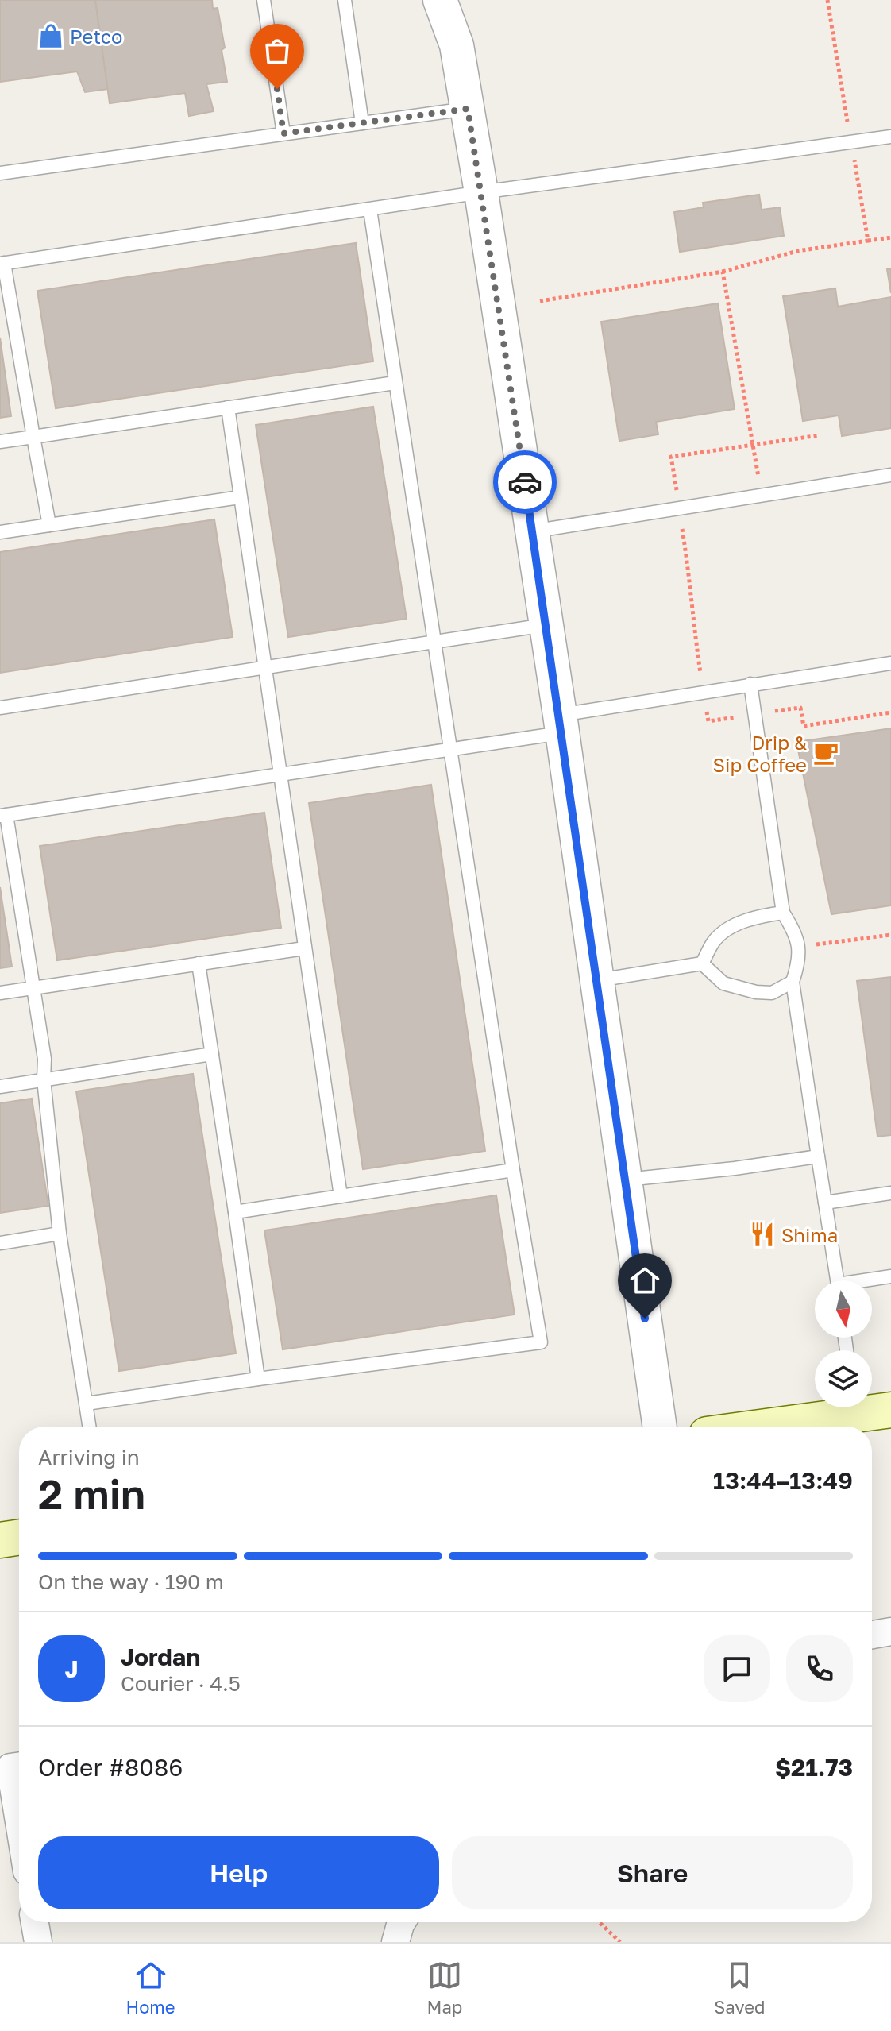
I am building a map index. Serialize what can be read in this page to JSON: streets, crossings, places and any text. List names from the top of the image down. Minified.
{"places":{"shop":["Petco"],"cafe":["Drip & Sip Coffee"],"restaurant":["Shima"]},"north":"bottom","page":{"heading":["2 min","Arriving in","13:44–13:49"],"panel":["Jordan","Courier · 4.5","Order #8086","$21.73"],"bar":"On the way · 190 m","round":"J","buttons":["Help","Share"],"tabs":["Home","Map","Saved"]}}
